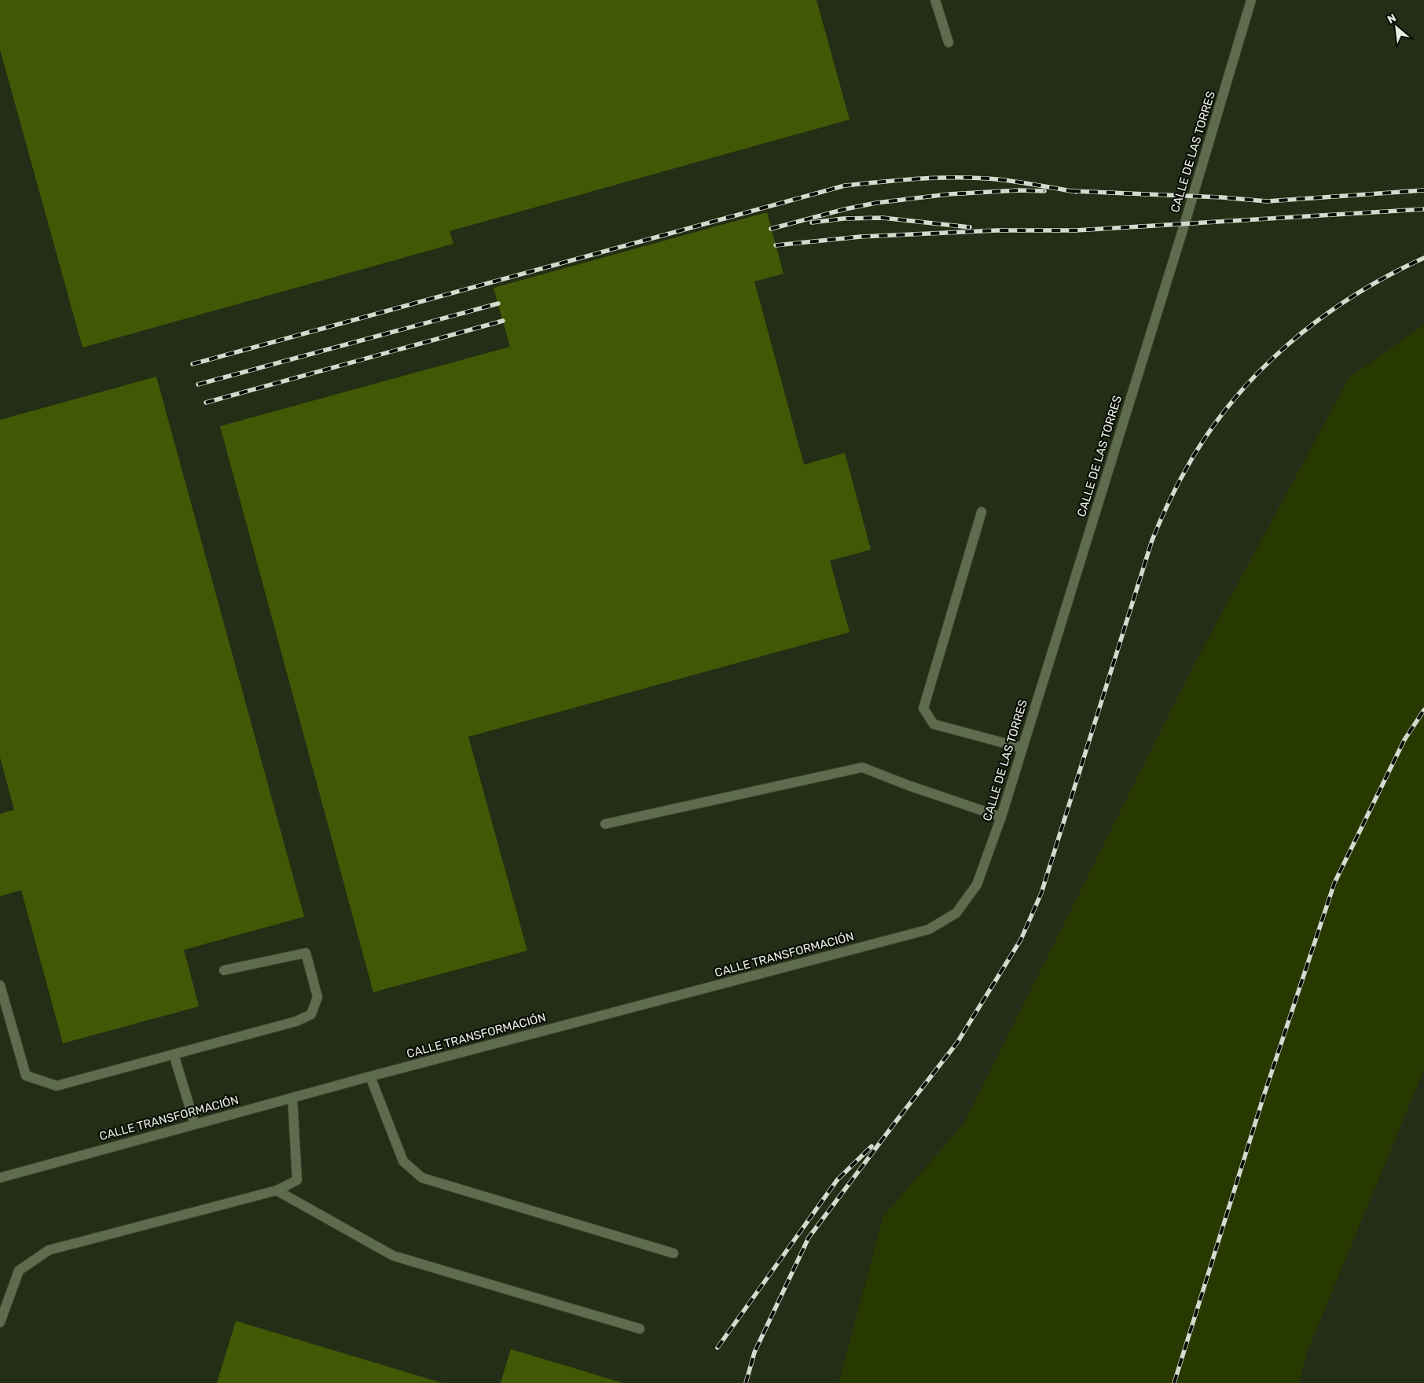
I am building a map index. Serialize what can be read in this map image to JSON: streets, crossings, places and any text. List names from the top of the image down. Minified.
{"streets":{"street":["CALLE DE LAS TORRES","CALLE TRANSFORMACIÓN"]},"crossings":[["CALLE DE LAS TORRES","CALLE TRANSFORMACIÓN"]],"north":"top left"}
